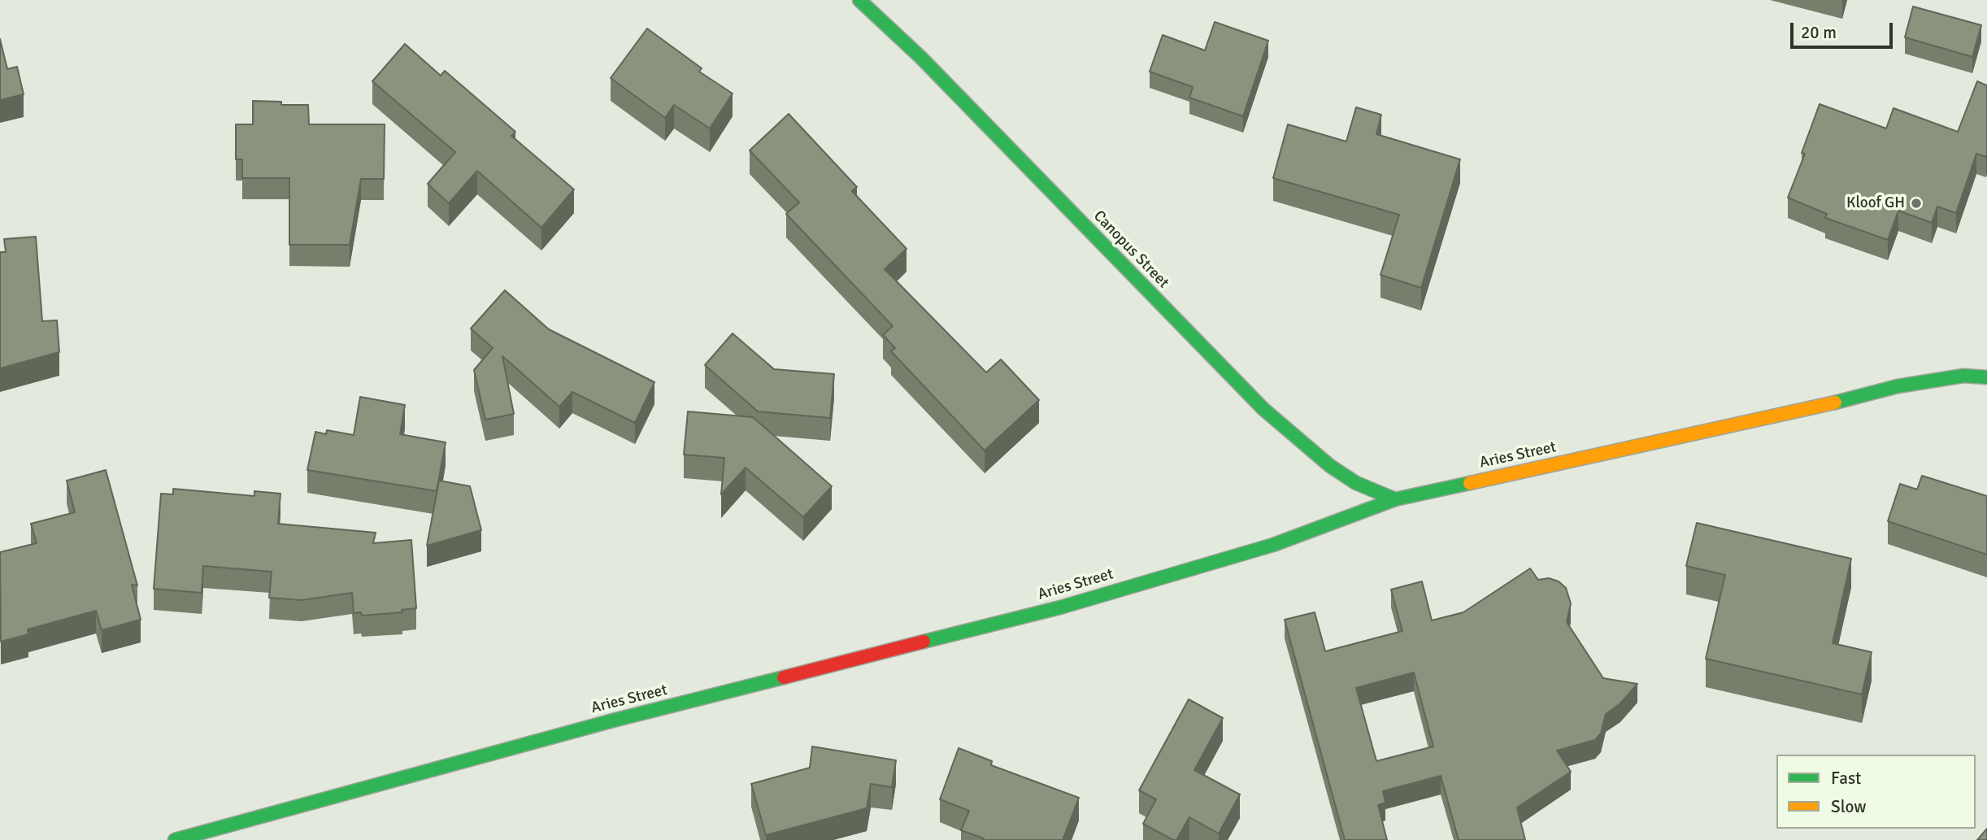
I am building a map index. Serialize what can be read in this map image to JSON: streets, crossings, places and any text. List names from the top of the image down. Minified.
{"streets":{"street":["Canopus Street","Aries Street"]},"crossings":[["Canopus Street","Aries Street"]],"places":["Kloof GH"],"legend":["Fast","Slow"],"scale_bar":"20 m"}
